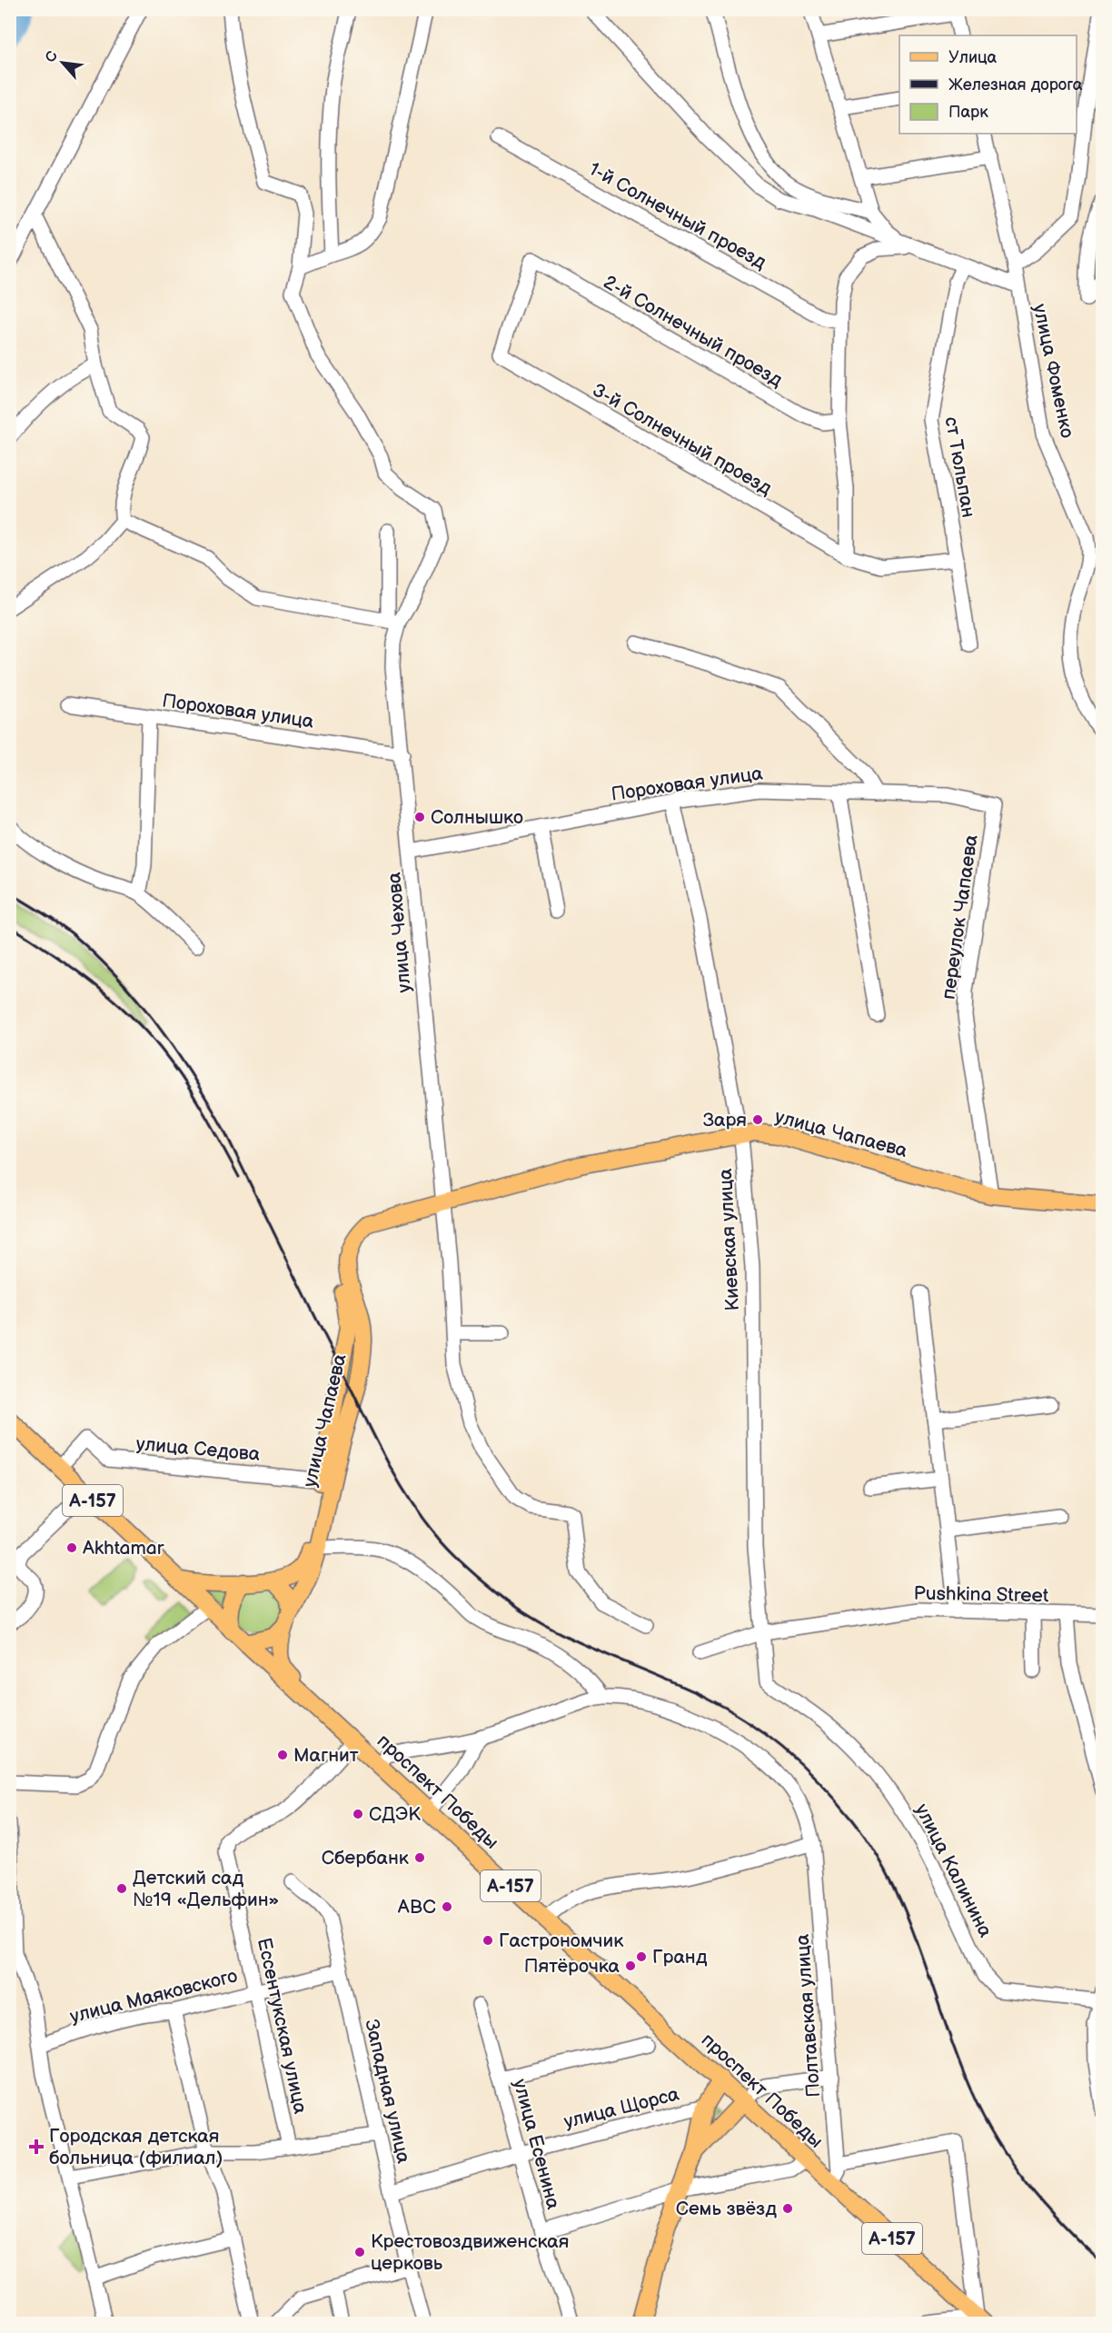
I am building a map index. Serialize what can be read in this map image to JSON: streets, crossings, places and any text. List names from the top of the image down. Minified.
{"streets":{"main road":["улица Чапаева","А-157","проспект Победы"],"street":["1-й Солнечный проезд","2-й Солнечный проезд","улица Фоменко","3-й Солнечный проезд","ст Тюльпан","Пороховая улица","переулок Чапаева","улица Чехова","Киевская улица","улица Седова","Pushkina Street","улица Калинина","улица Маяковского","Полтавская улица","Ессентукская улица","Западная улица","улица Щорса","улица Есенина"]},"crossings":[["2-й Солнечный проезд","3-й Солнечный проезд"],["3-й Солнечный проезд","ст Тюльпан"],["Пороховая улица","переулок Чапаева"],["Пороховая улица","улица Чехова"],["Пороховая улица","Киевская улица"],["переулок Чапаева","улица Чапаева"],["улица Чехова","улица Чапаева"],["улица Чапаева","Киевская улица"],["улица Чапаева","проспект Победы"],["Киевская улица","Pushkina Street"],["Киевская улица","улица Калинина"],["улица Седова","проспект Победы"],["проспект Победы","Полтавская улица"],["проспект Победы","Ессентукская улица"],["улица Маяковского","Ессентукская улица"],["улица Маяковского","Западная улица"],["Западная улица","улица Щорса"],["улица Щорса","улица Есенина"]],"places":{"other":["Солнышко","Заря","Akhtamar","Магнит","СДЭК","Сбербанк","Детский сад №19 «Дельфин»","ABC","Гастрономчик","Гранд","Пятёрочка","Семь звёзд","Крестовоздвиженская церковь"],"health":["Городская детская больница (филиал)"]},"legend":["Улица","Железная дорога","Парк"],"north":"top left"}
